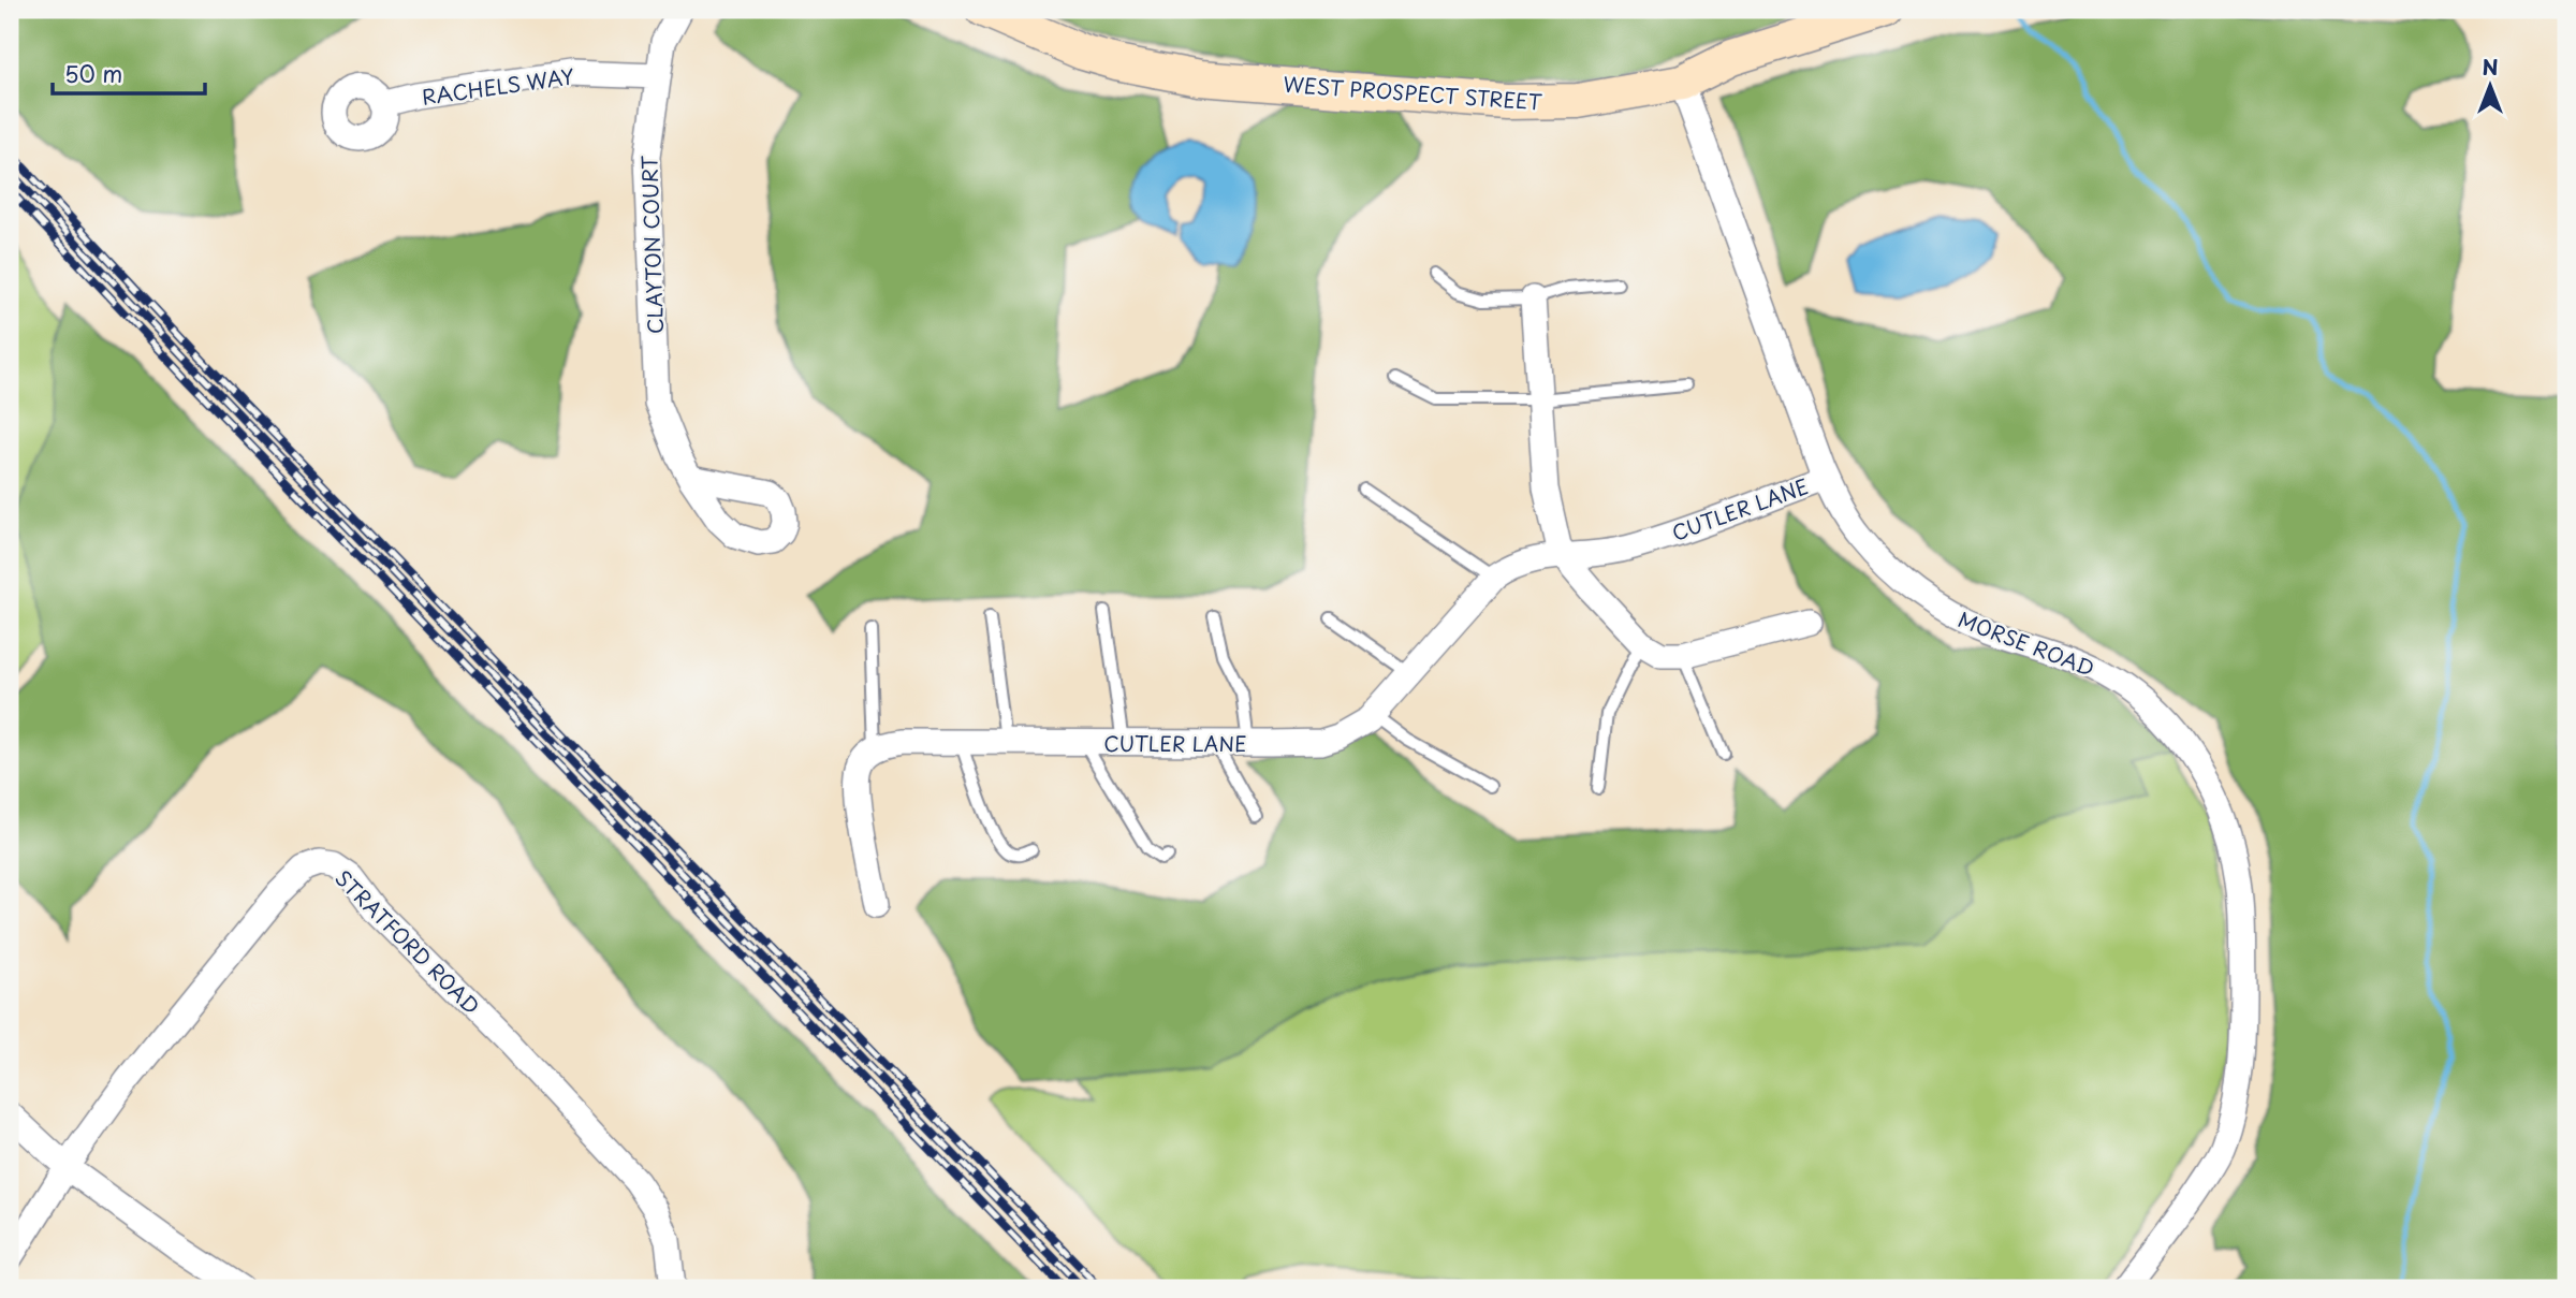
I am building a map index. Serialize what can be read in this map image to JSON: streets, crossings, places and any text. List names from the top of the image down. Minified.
{"streets":{"street":["RACHELS WAY","WEST PROSPECT STREET","CLAYTON COURT","CUTLER LANE","MORSE ROAD","STRATFORD ROAD"]},"crossings":[["RACHELS WAY","CLAYTON COURT"],["WEST PROSPECT STREET","MORSE ROAD"],["CUTLER LANE","MORSE ROAD"]],"scale_bar":"50 m","north":"top"}
